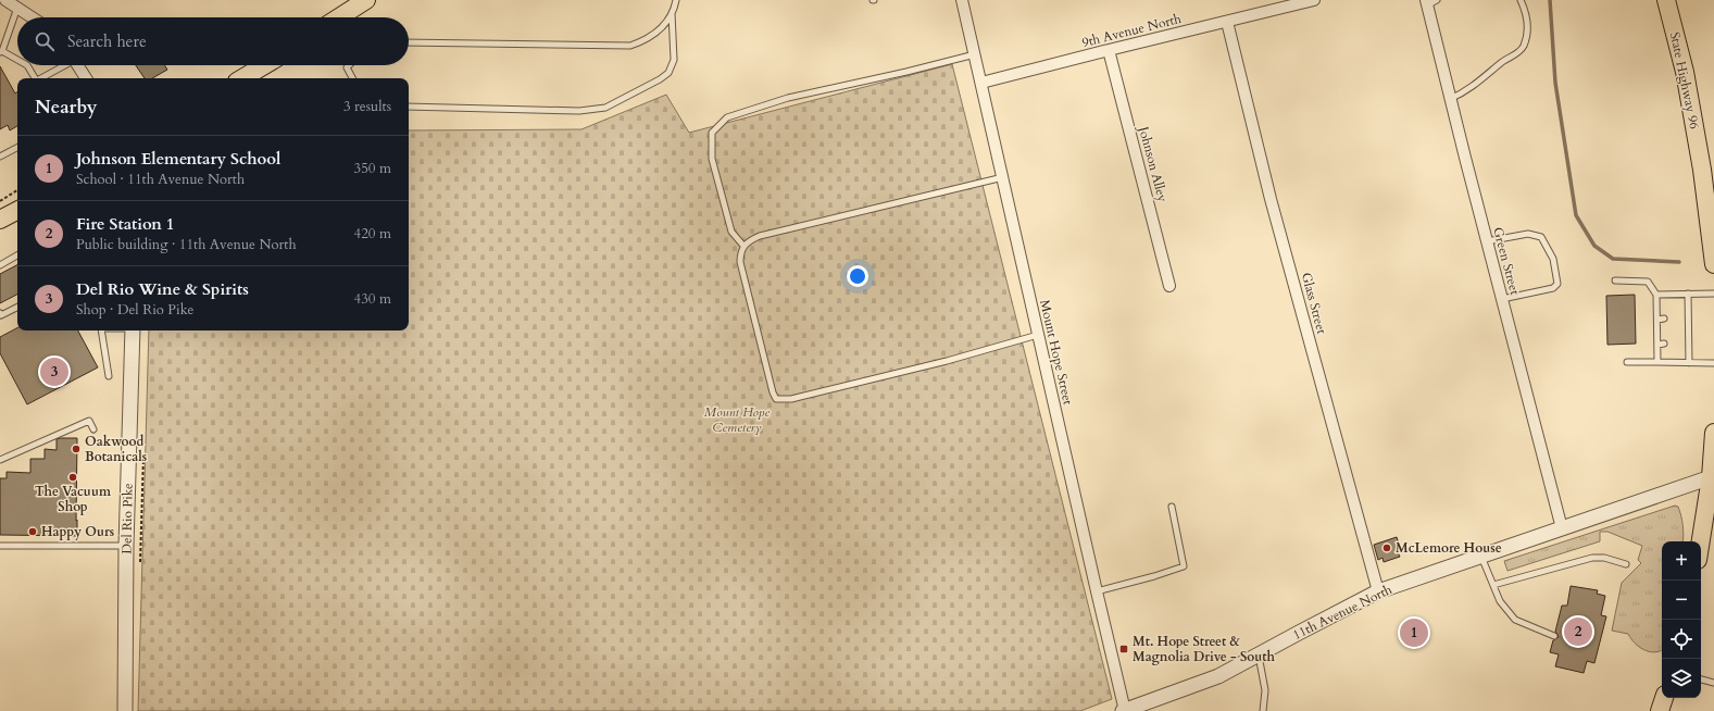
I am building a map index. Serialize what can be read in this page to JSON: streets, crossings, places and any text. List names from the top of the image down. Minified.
{"streets":{"main road":["State Highway 96"],"street":["9th Avenue North","Johnson Alley","Green Street","Glass Street","Mount Hope Street","Del Rio Pike","11th Avenue North"]},"crossings":[["9th Avenue North","Johnson Alley"],["9th Avenue North","Glass Street"],["9th Avenue North","Mount Hope Street"],["Green Street","11th Avenue North"],["Glass Street","11th Avenue North"],["Mount Hope Street","11th Avenue North"]],"parks":["Mount Hope Cemetery"],"places":{"other":["Oakwood Botanicals","The Vacuum Shop","Happy Ours","McLemore House"],"transit":["Mt. Hope Street & Magnolia Drive - South"]},"page":{"search":"Search here","heading":["Nearby","3 results"],"list":[{"mark":"1","name":"Johnson Elementary School","note":"School · 11th Avenue North","value":"350 m"},{"mark":"2","name":"Fire Station 1","note":"Public building · 11th Avenue North","value":"420 m"},{"mark":"3","name":"Del Rio Wine & Spirits","note":"Shop · Del Rio Pike","value":"430 m"}],"pins":["3","2","1"],"map_buttons":["+","−"]}}
